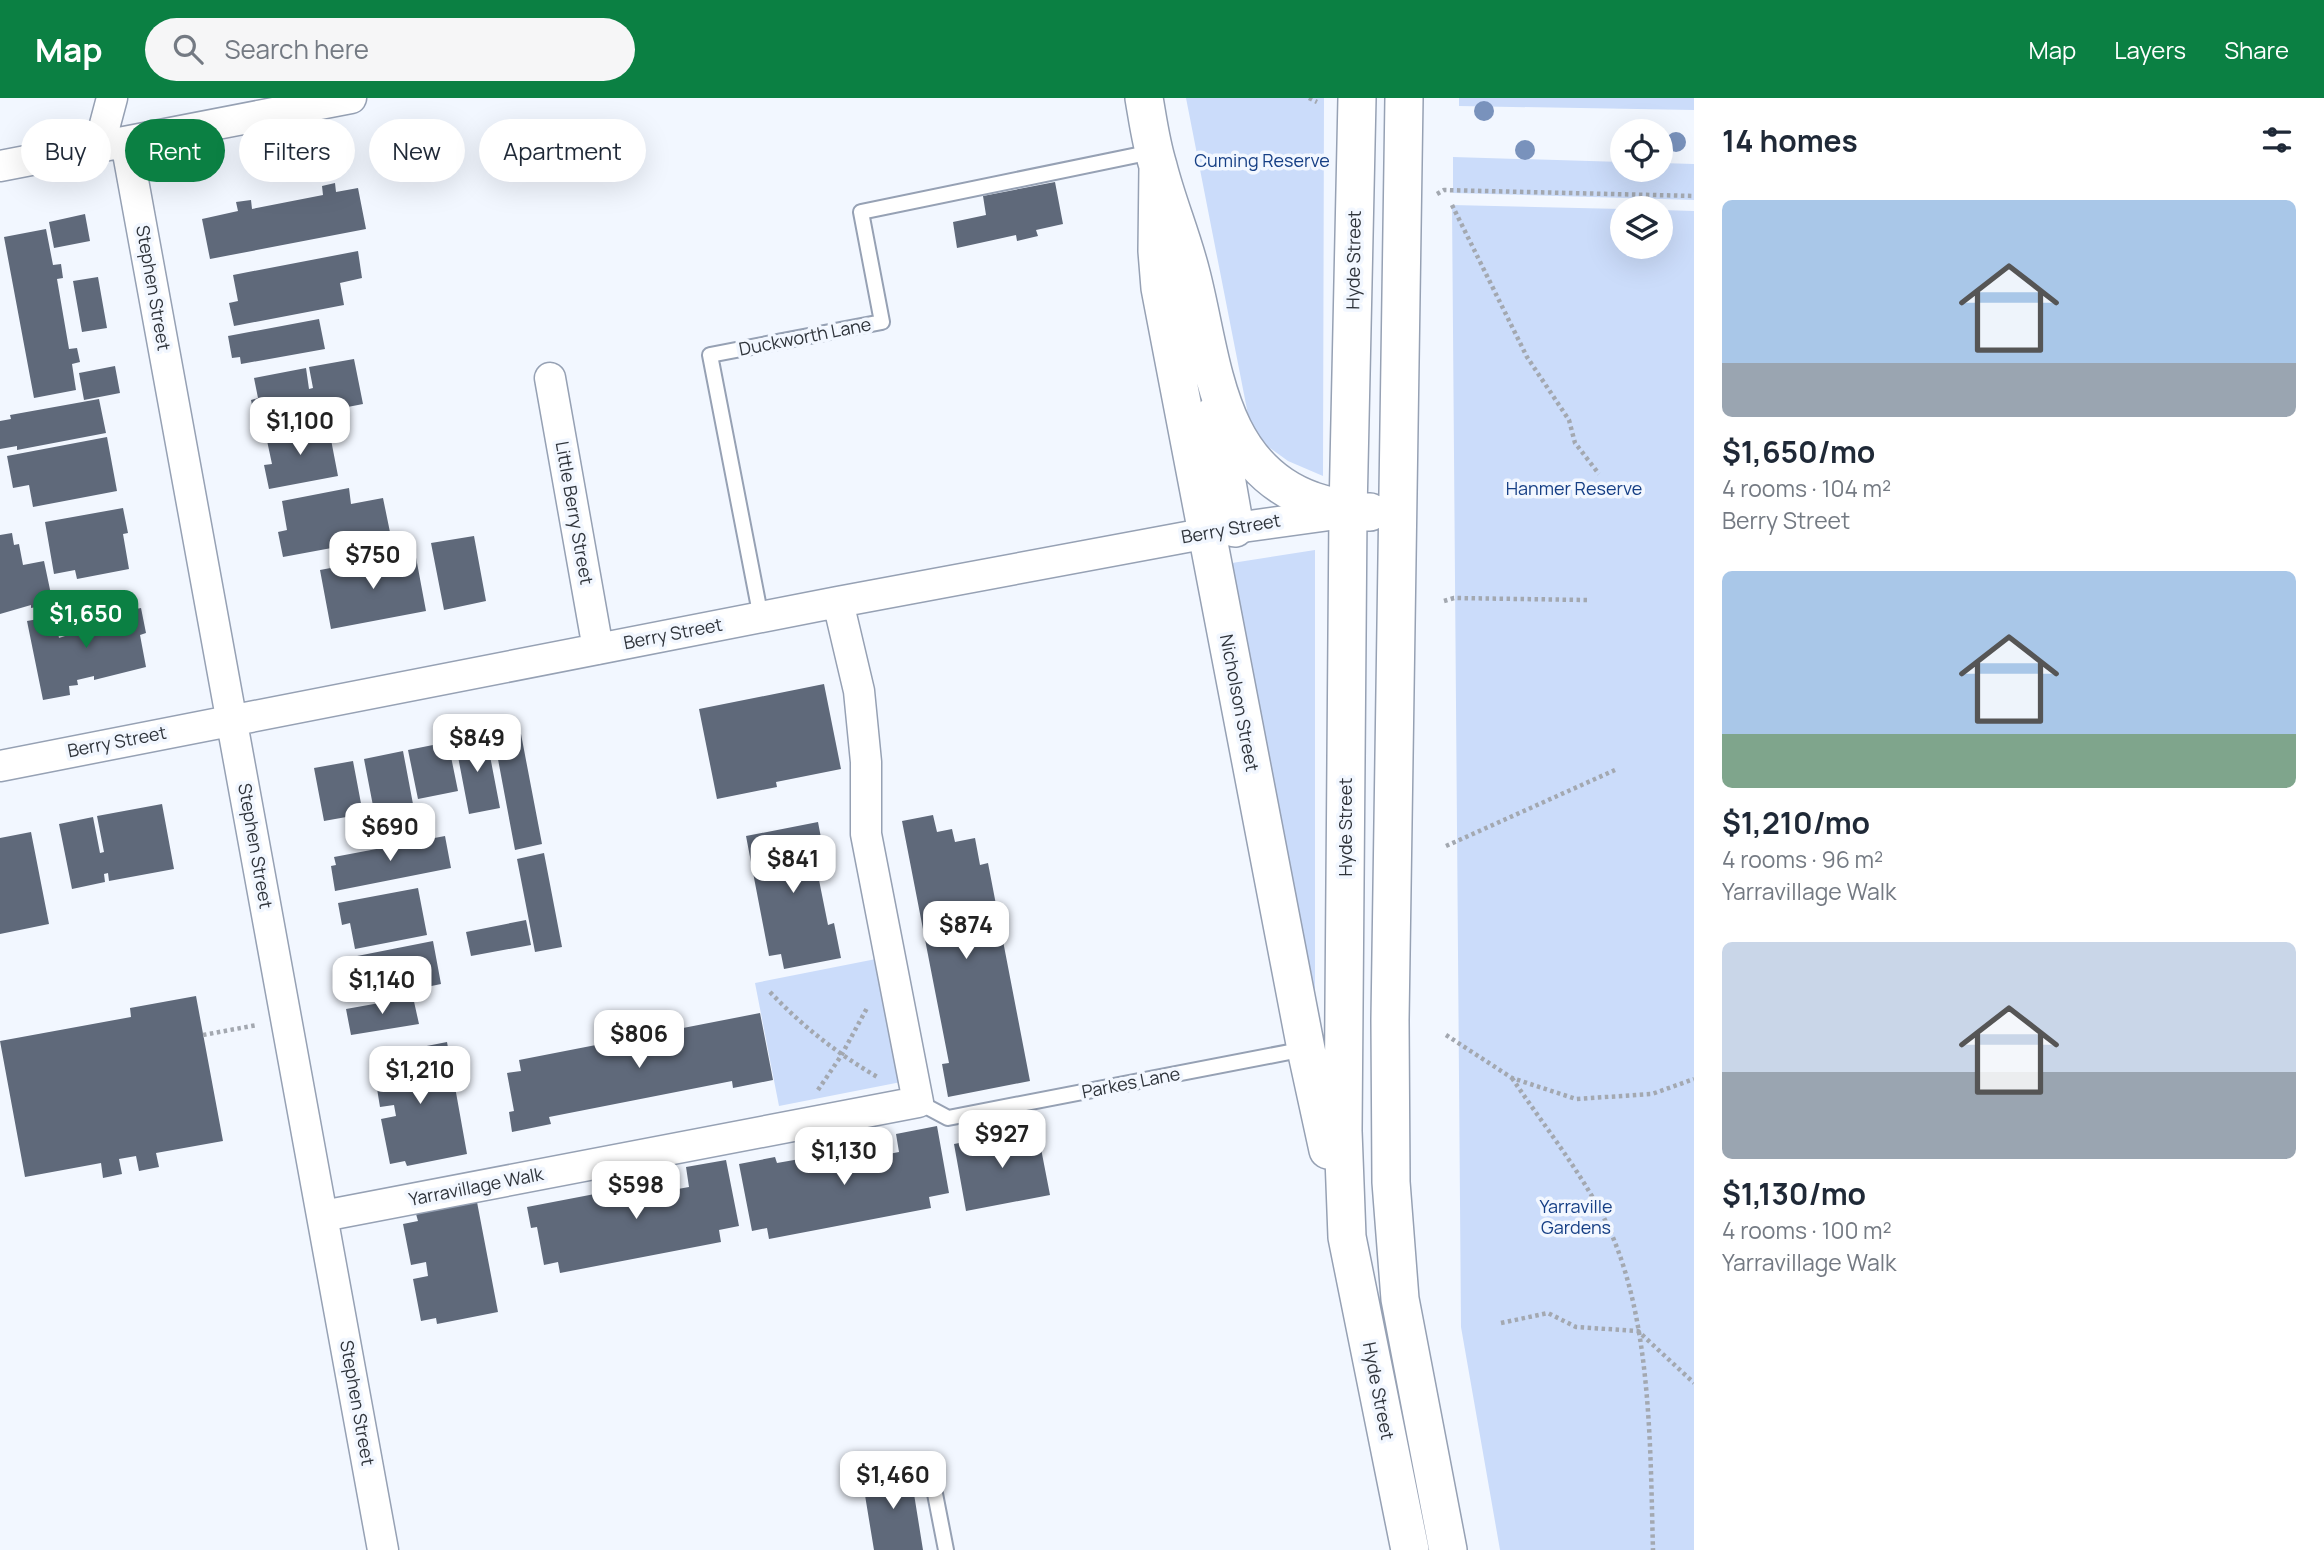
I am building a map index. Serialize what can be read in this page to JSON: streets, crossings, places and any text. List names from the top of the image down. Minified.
{"streets":{"street":["Hyde Street","Stephen Street","Little Berry Street","Berry Street","Nicholson Street","Yarravillage Walk"],"lane":["Duckworth Lane","Parkes Lane"]},"crossings":[["Hyde Street","Berry Street"],["Hyde Street","Nicholson Street"],["Stephen Street","Berry Street"],["Stephen Street","Yarravillage Walk"],["Duckworth Lane","Berry Street"],["Duckworth Lane","Nicholson Street"],["Little Berry Street","Berry Street"],["Berry Street","Nicholson Street"],["Nicholson Street","Parkes Lane"],["Parkes Lane","Yarravillage Walk"]],"parks":["Cuming Reserve","Hanmer Reserve","Yarraville Gardens"],"page":{"header":"Map","search":"Search here","nav":["Map","Layers","Share"],"heading":"14 homes","chip":["Buy","Rent","Filters","New","Apartment"],"list":[{"name":"$1,650/mo","note":"4 rooms · 104 m² · Berry Street"},{"name":"$1,210/mo","note":"4 rooms · 96 m² · Yarravillage Walk"},{"name":"$1,130/mo","note":"4 rooms · 100 m² · Yarravillage Walk"}],"price":["$1,100","$750","$1,650","$849","$690","$841","$874","$1,140","$806","$1,210","$927","$1,130","$598","$1,460"]}}
